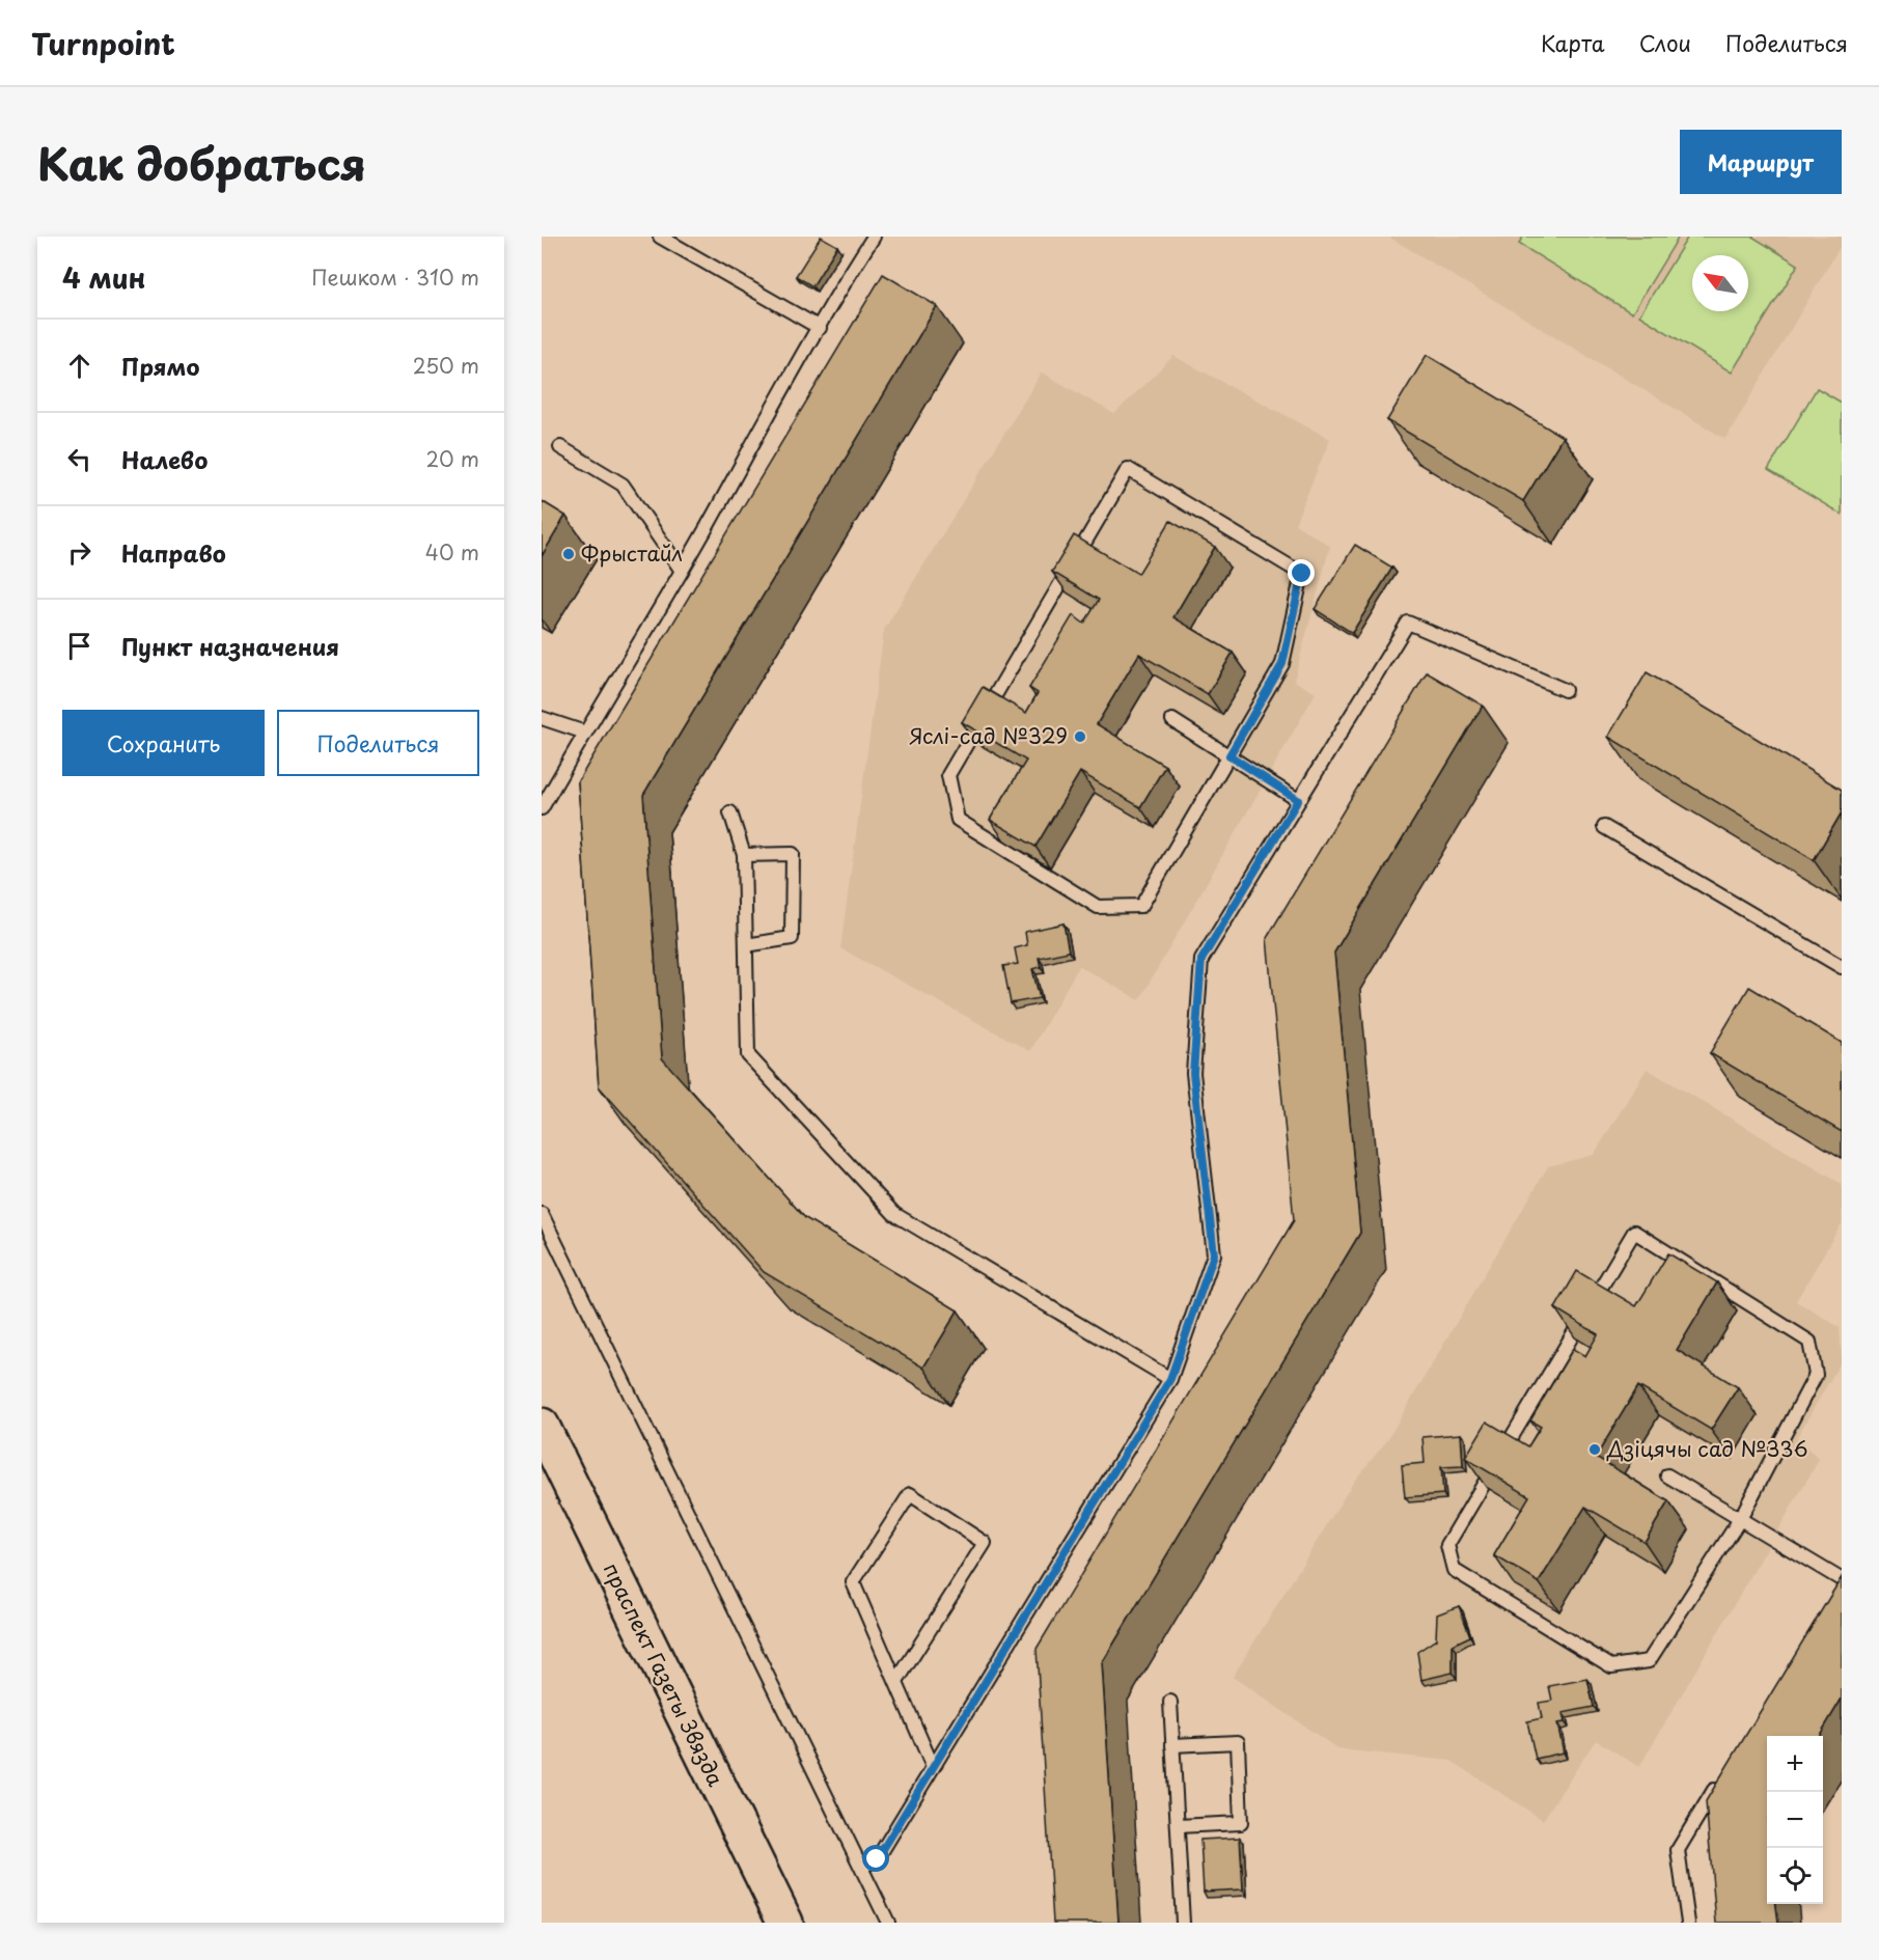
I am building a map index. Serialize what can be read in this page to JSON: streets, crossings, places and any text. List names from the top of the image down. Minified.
{"streets":{"main road":["праспект Газеты Звязда"]},"places":["Фрыстайл","Яслі-сад №329","Дзіцячы сад №336"],"north":"top left","page":{"header":"Turnpoint","nav":["Карта","Слои","Поделиться"],"title":"Как добраться","buttons":["Маршрут",["Сохранить","Поделиться"]],"heading":["4 мин","Пешком · 310 m"],"list":[["Прямо","250 m"],["Налево","20 m"],["Направо","40 m"],"Пункт назначения"],"map_buttons":["+","−"]}}
